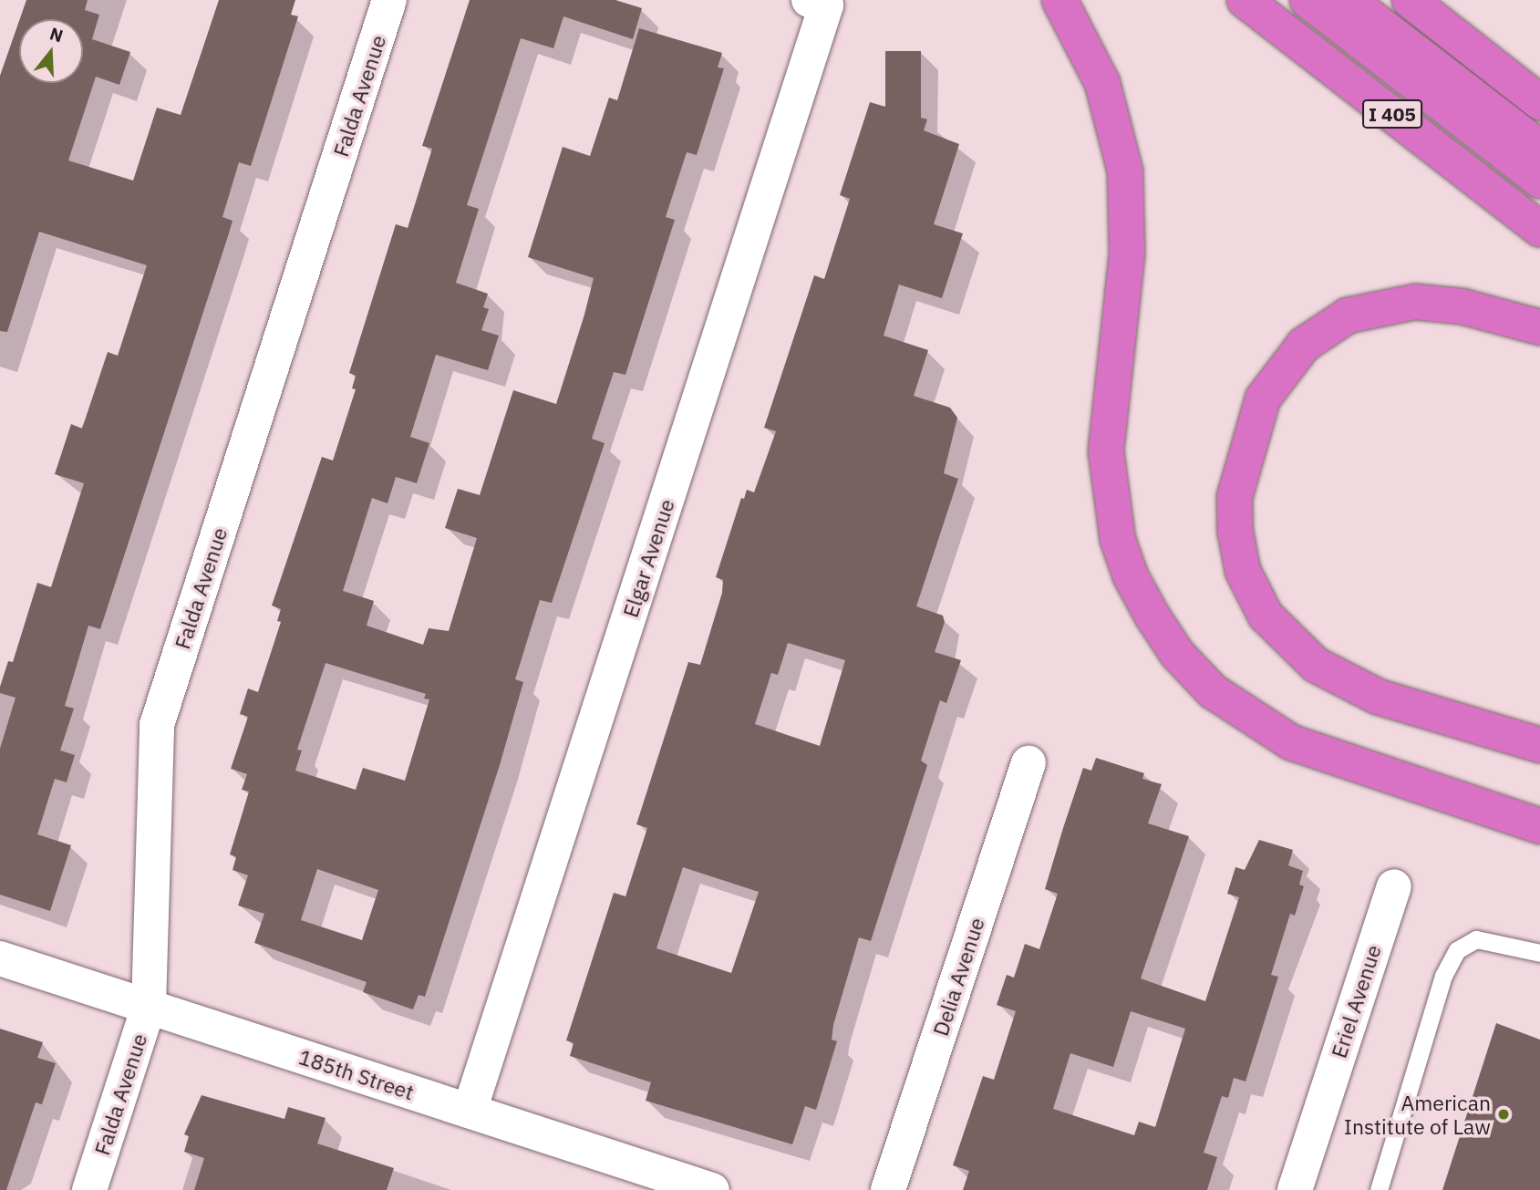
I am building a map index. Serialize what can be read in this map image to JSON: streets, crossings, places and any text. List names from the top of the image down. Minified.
{"streets":{"highway":["I 405"],"street":["Falda Avenue","Elgar Avenue","Delia Avenue","Eriel Avenue","185th Street"]},"crossings":[["Falda Avenue","185th Street"],["Elgar Avenue","185th Street"]],"places":["American Institute of Law"],"north":"top"}
